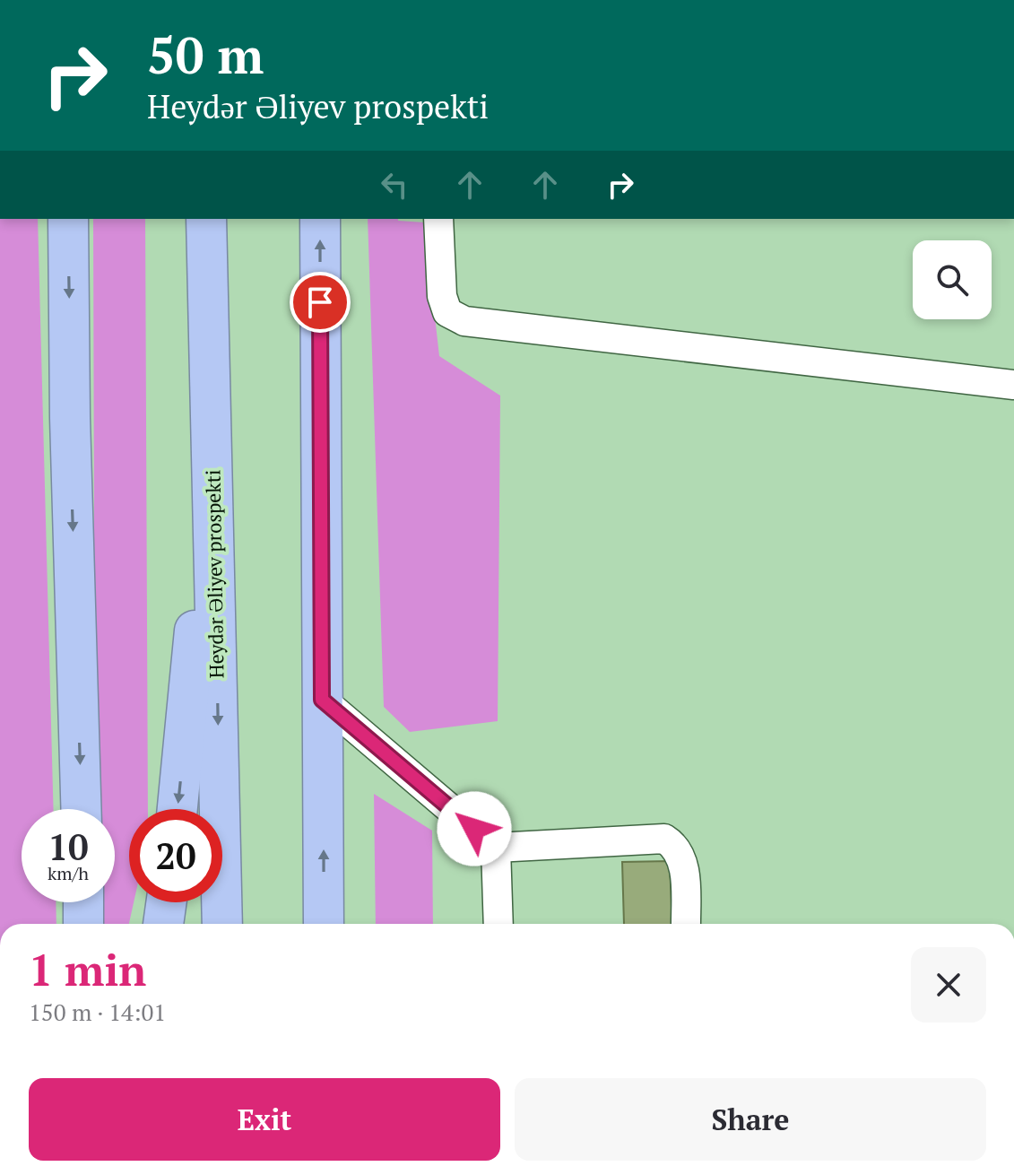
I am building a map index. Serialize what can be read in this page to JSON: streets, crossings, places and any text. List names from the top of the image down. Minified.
{"streets":{"highway":["Heydər Əliyev prospekti"]},"page":{"turn":["50 m","Heydər Əliyev prospekti"],"speed":"10 km/h","limit":"20","heading":["1 min","150 m · 14:01"],"buttons":["Exit","Share"]}}
